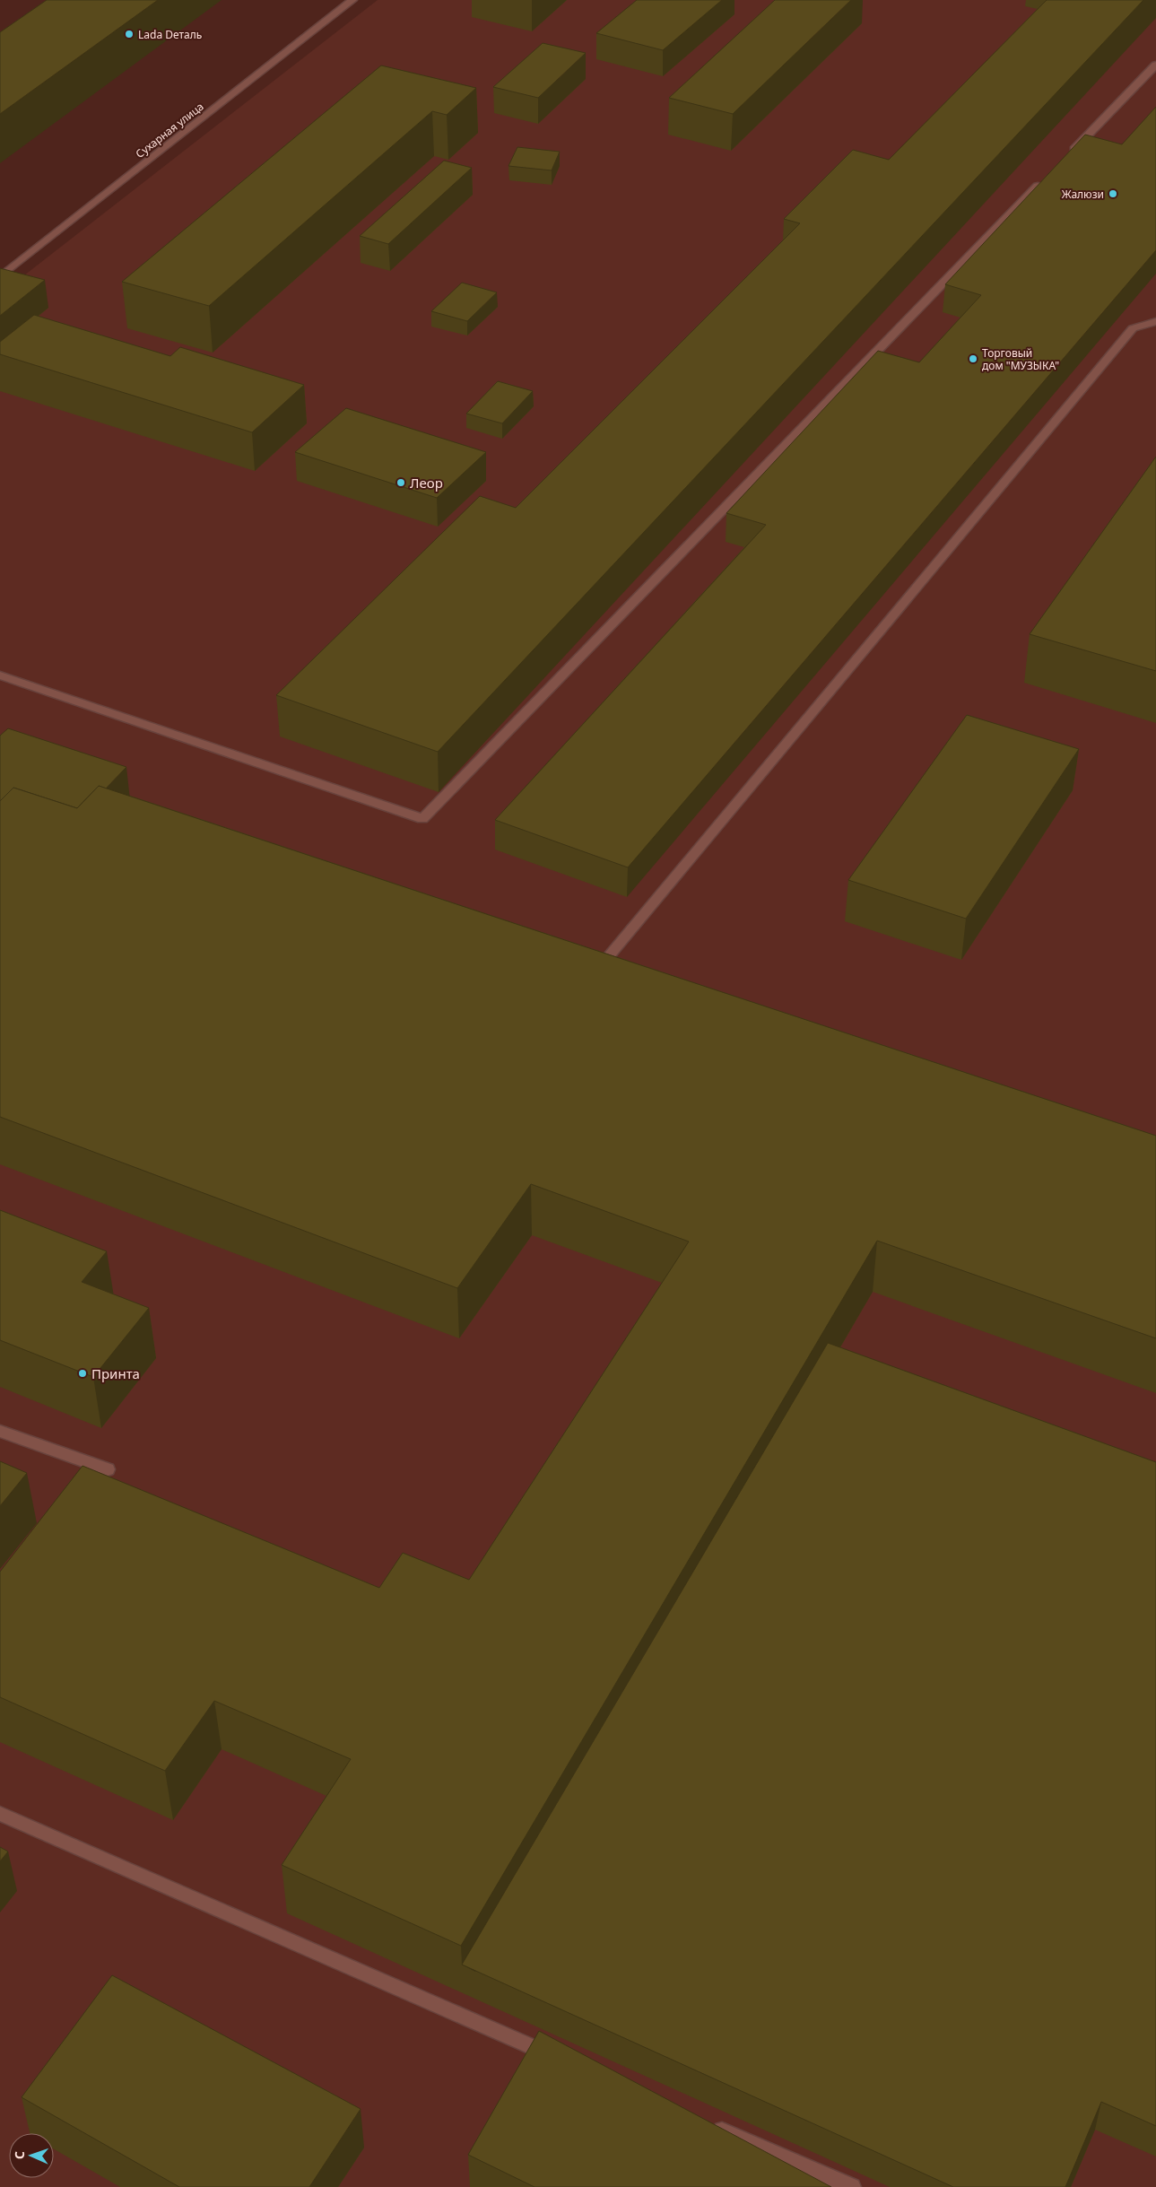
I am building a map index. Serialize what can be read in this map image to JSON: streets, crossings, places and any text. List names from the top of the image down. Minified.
{"streets":{"street":["Сухарная улица"]},"places":["Lada Dеталь","Жалюзи","Торговый дом \"МУЗЫКА\"","Леор","Принта"],"north":"left"}
